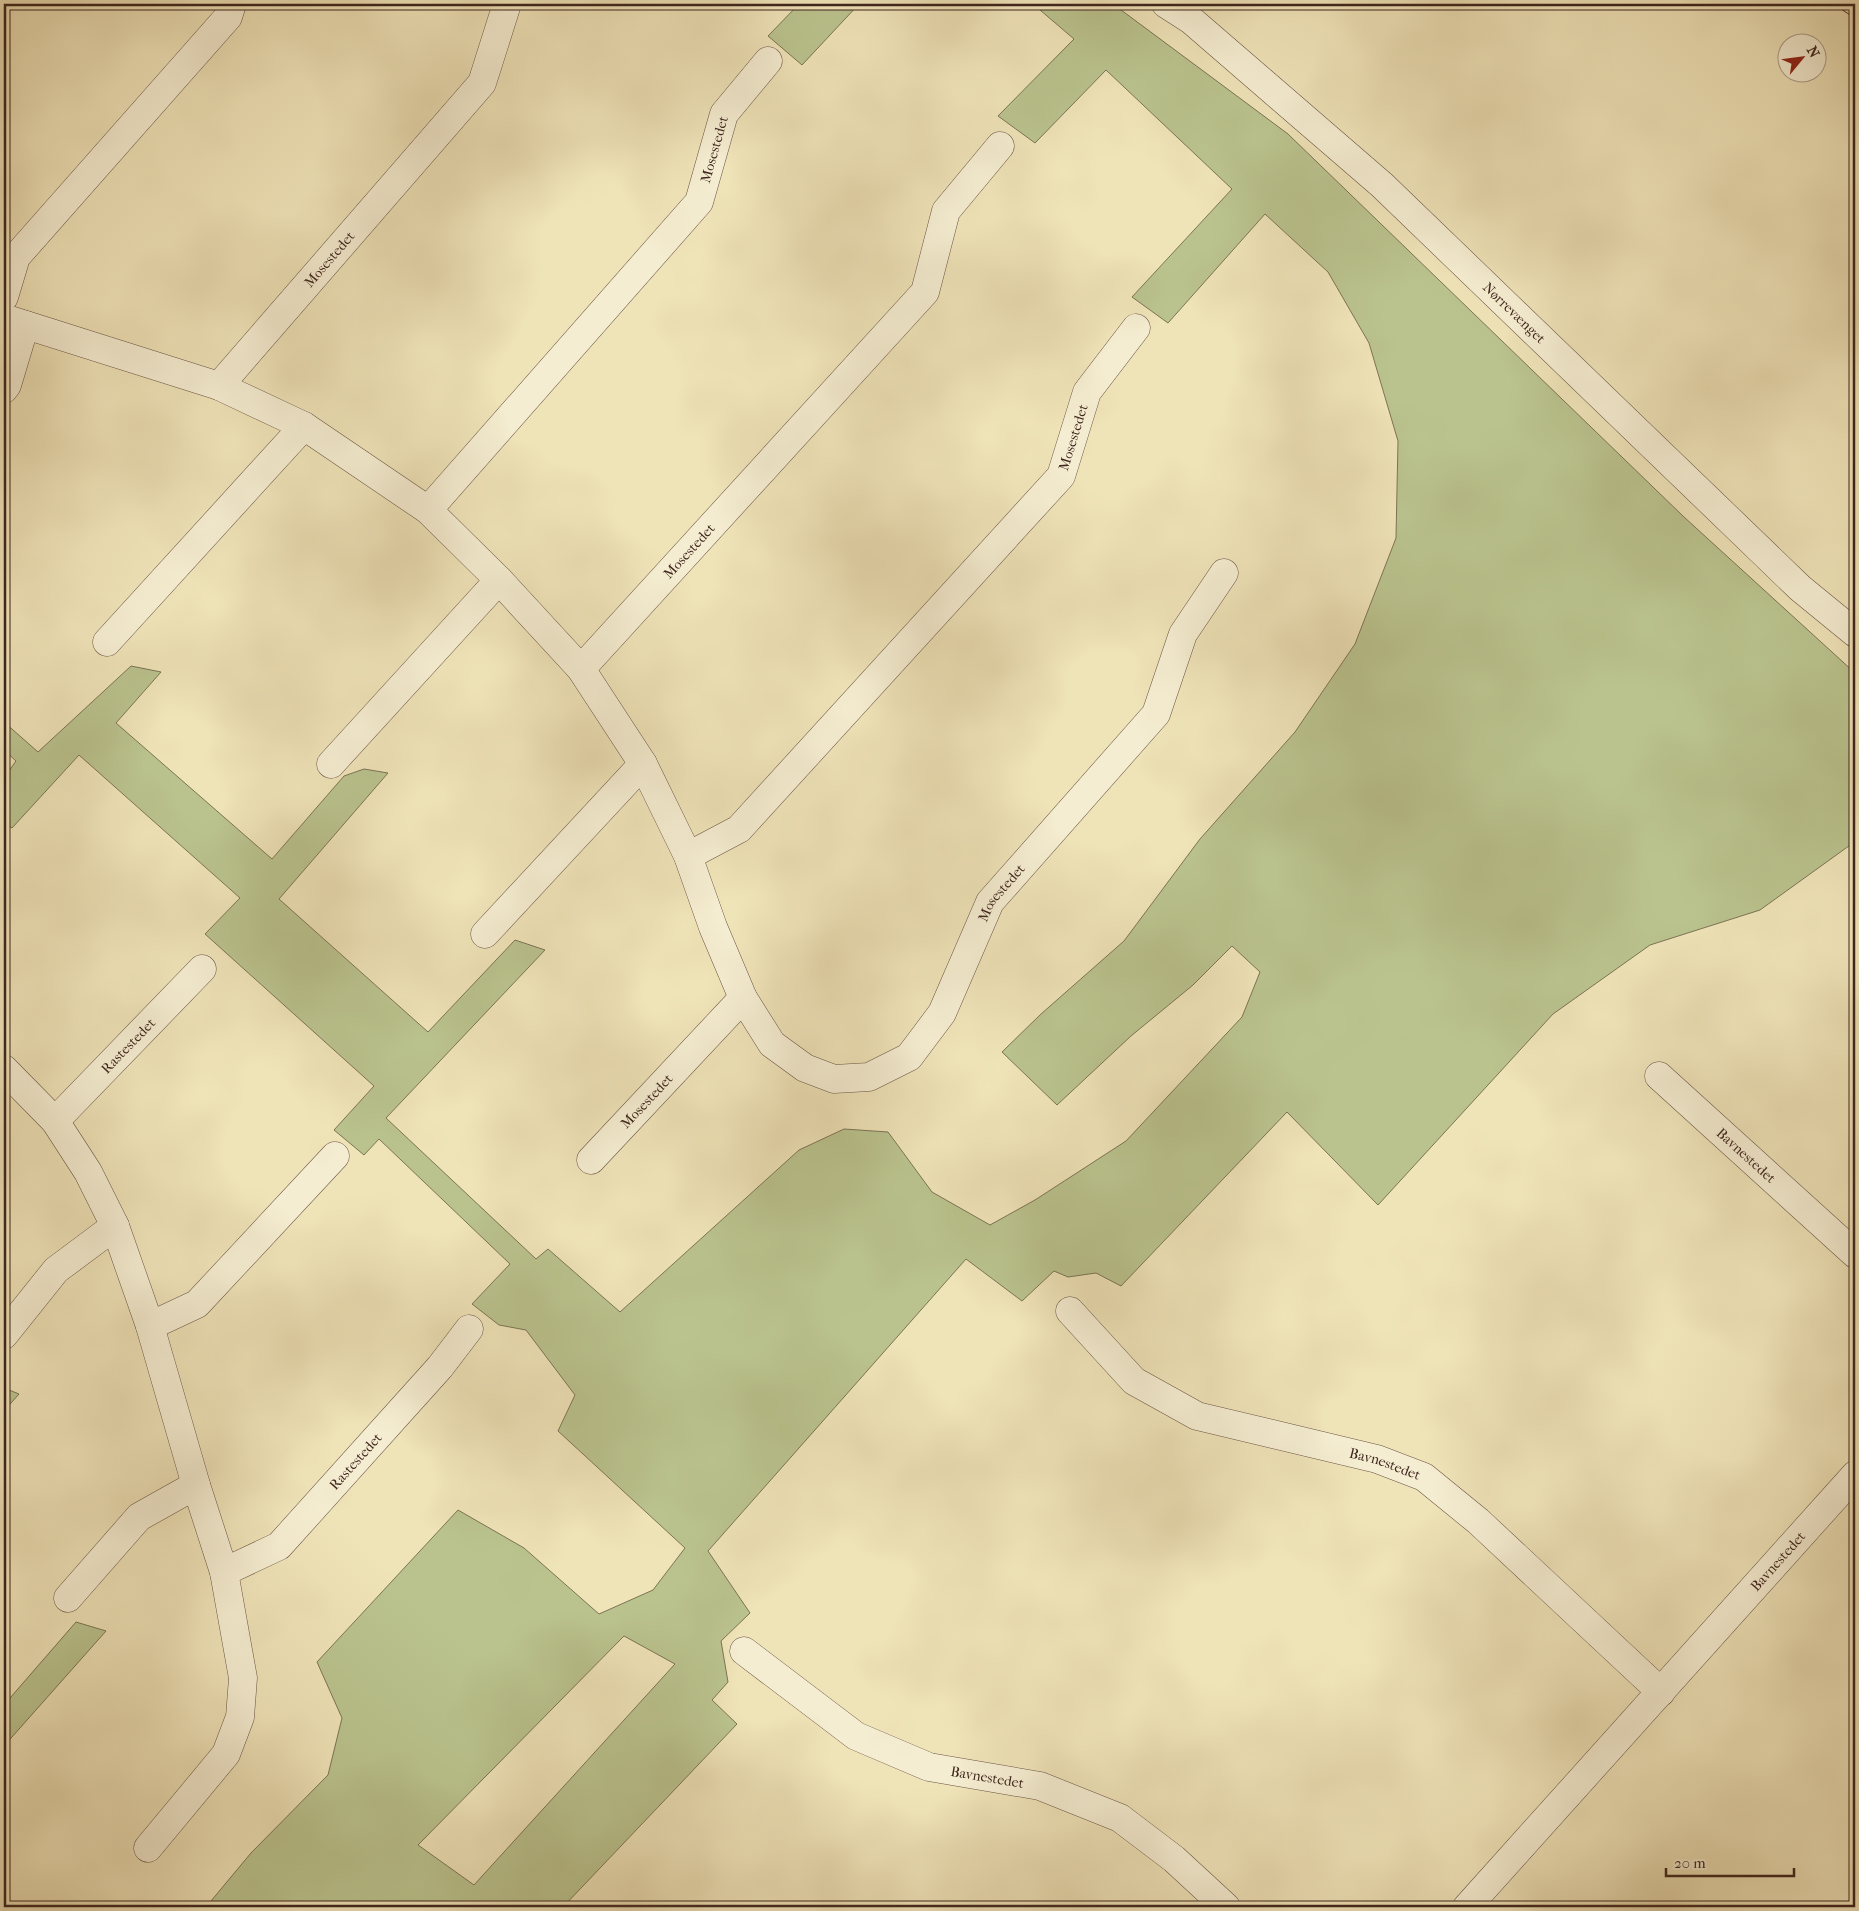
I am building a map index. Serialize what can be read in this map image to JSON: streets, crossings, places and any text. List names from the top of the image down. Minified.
{"streets":{"street":["Mosestedet","Nørrevænget","Rastestedet","Bavnestedet"]},"scale_bar":"20 m","north":"top right"}
